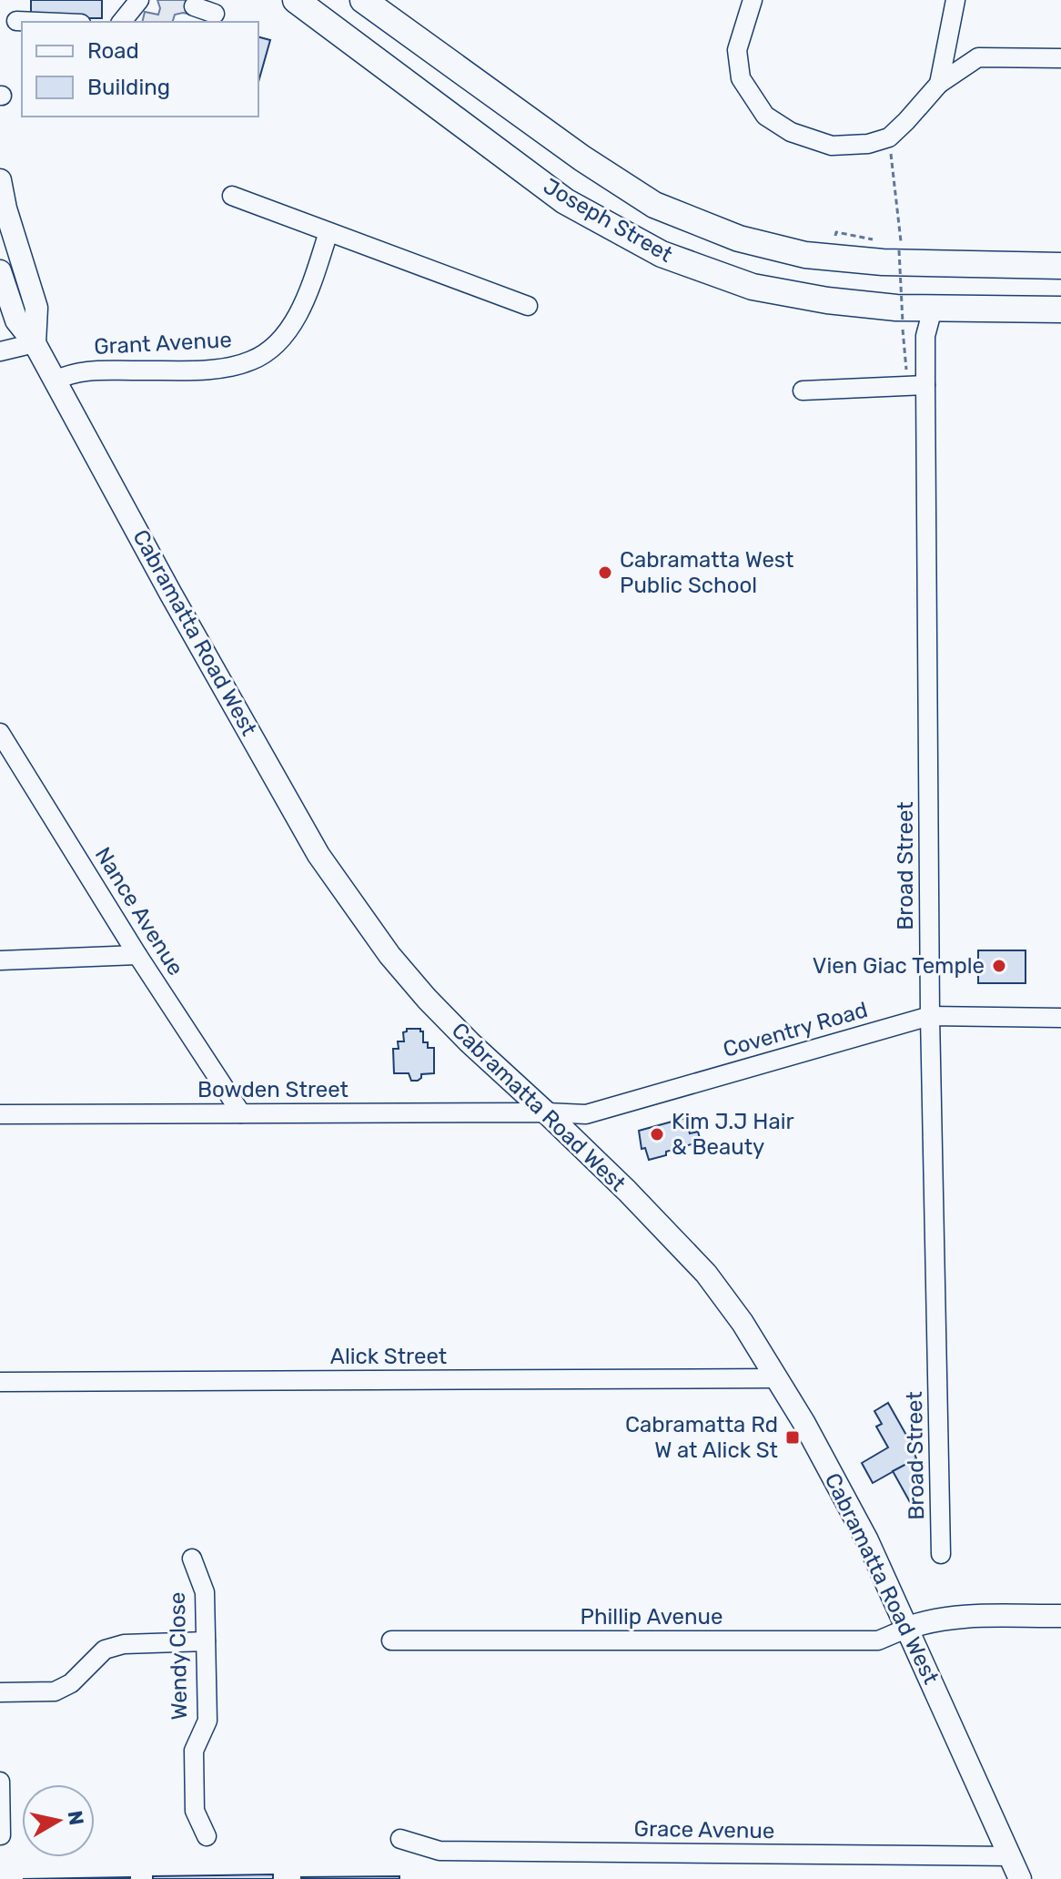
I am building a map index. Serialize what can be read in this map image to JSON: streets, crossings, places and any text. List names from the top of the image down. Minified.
{"streets":{"highway":["Joseph Street"],"main road":["Cabramatta Road West"],"street":["Grant Avenue","Broad Street","Nance Avenue","Coventry Road","Bowden Street","Alick Street","Phillip Avenue","Wendy Close","Grace Avenue"]},"crossings":[["Joseph Street","Broad Street"],["Grant Avenue","Cabramatta Road West"],["Cabramatta Road West","Coventry Road"],["Cabramatta Road West","Bowden Street"],["Cabramatta Road West","Alick Street"],["Cabramatta Road West","Phillip Avenue"],["Cabramatta Road West","Grace Avenue"],["Broad Street","Coventry Road"],["Nance Avenue","Bowden Street"],["Coventry Road","Bowden Street"]],"places":{"other":["Cabramatta West Public School","Vien Giac Temple","Kim J.J Hair & Beauty"],"transit":["Cabramatta Rd W at Alick St"]},"legend":["Road","Building"],"north":"right"}
